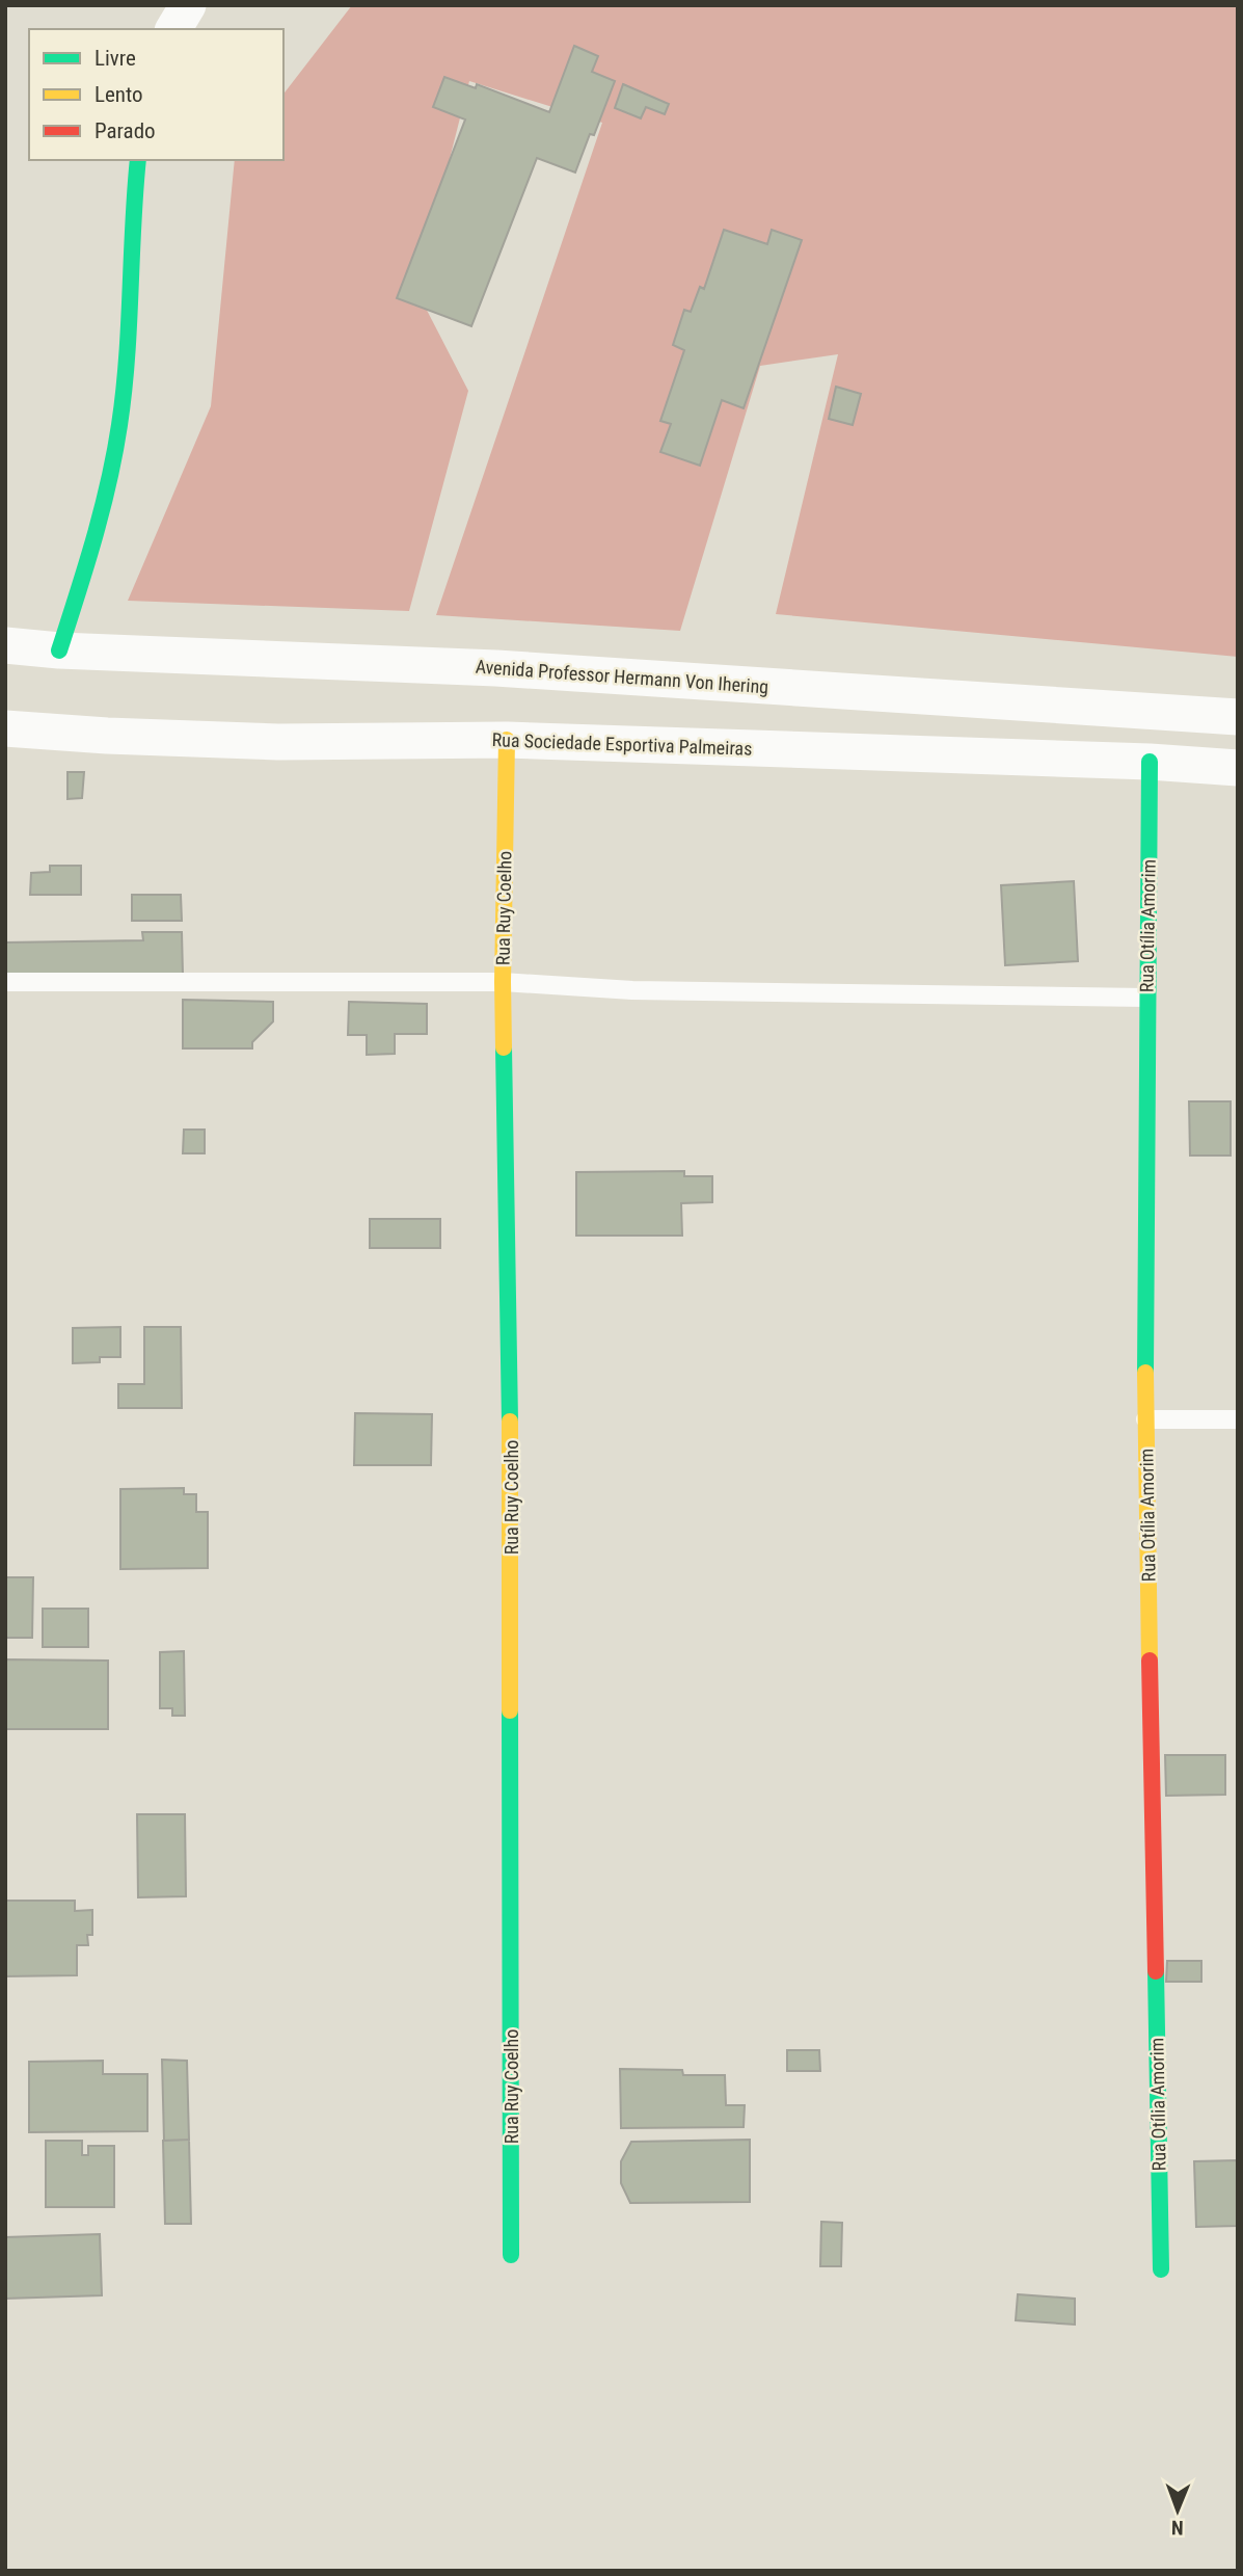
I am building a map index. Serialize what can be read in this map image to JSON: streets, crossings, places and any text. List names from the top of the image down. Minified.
{"streets":{"street":["Avenida Professor Hermann Von Ihering","Rua Sociedade Esportiva Palmeiras","Rua Ruy Coelho","Rua Otília Amorim"]},"crossings":[["Rua Sociedade Esportiva Palmeiras","Rua Ruy Coelho"],["Rua Sociedade Esportiva Palmeiras","Rua Otília Amorim"]],"legend":["Livre","Lento","Parado"],"north":"bottom"}
